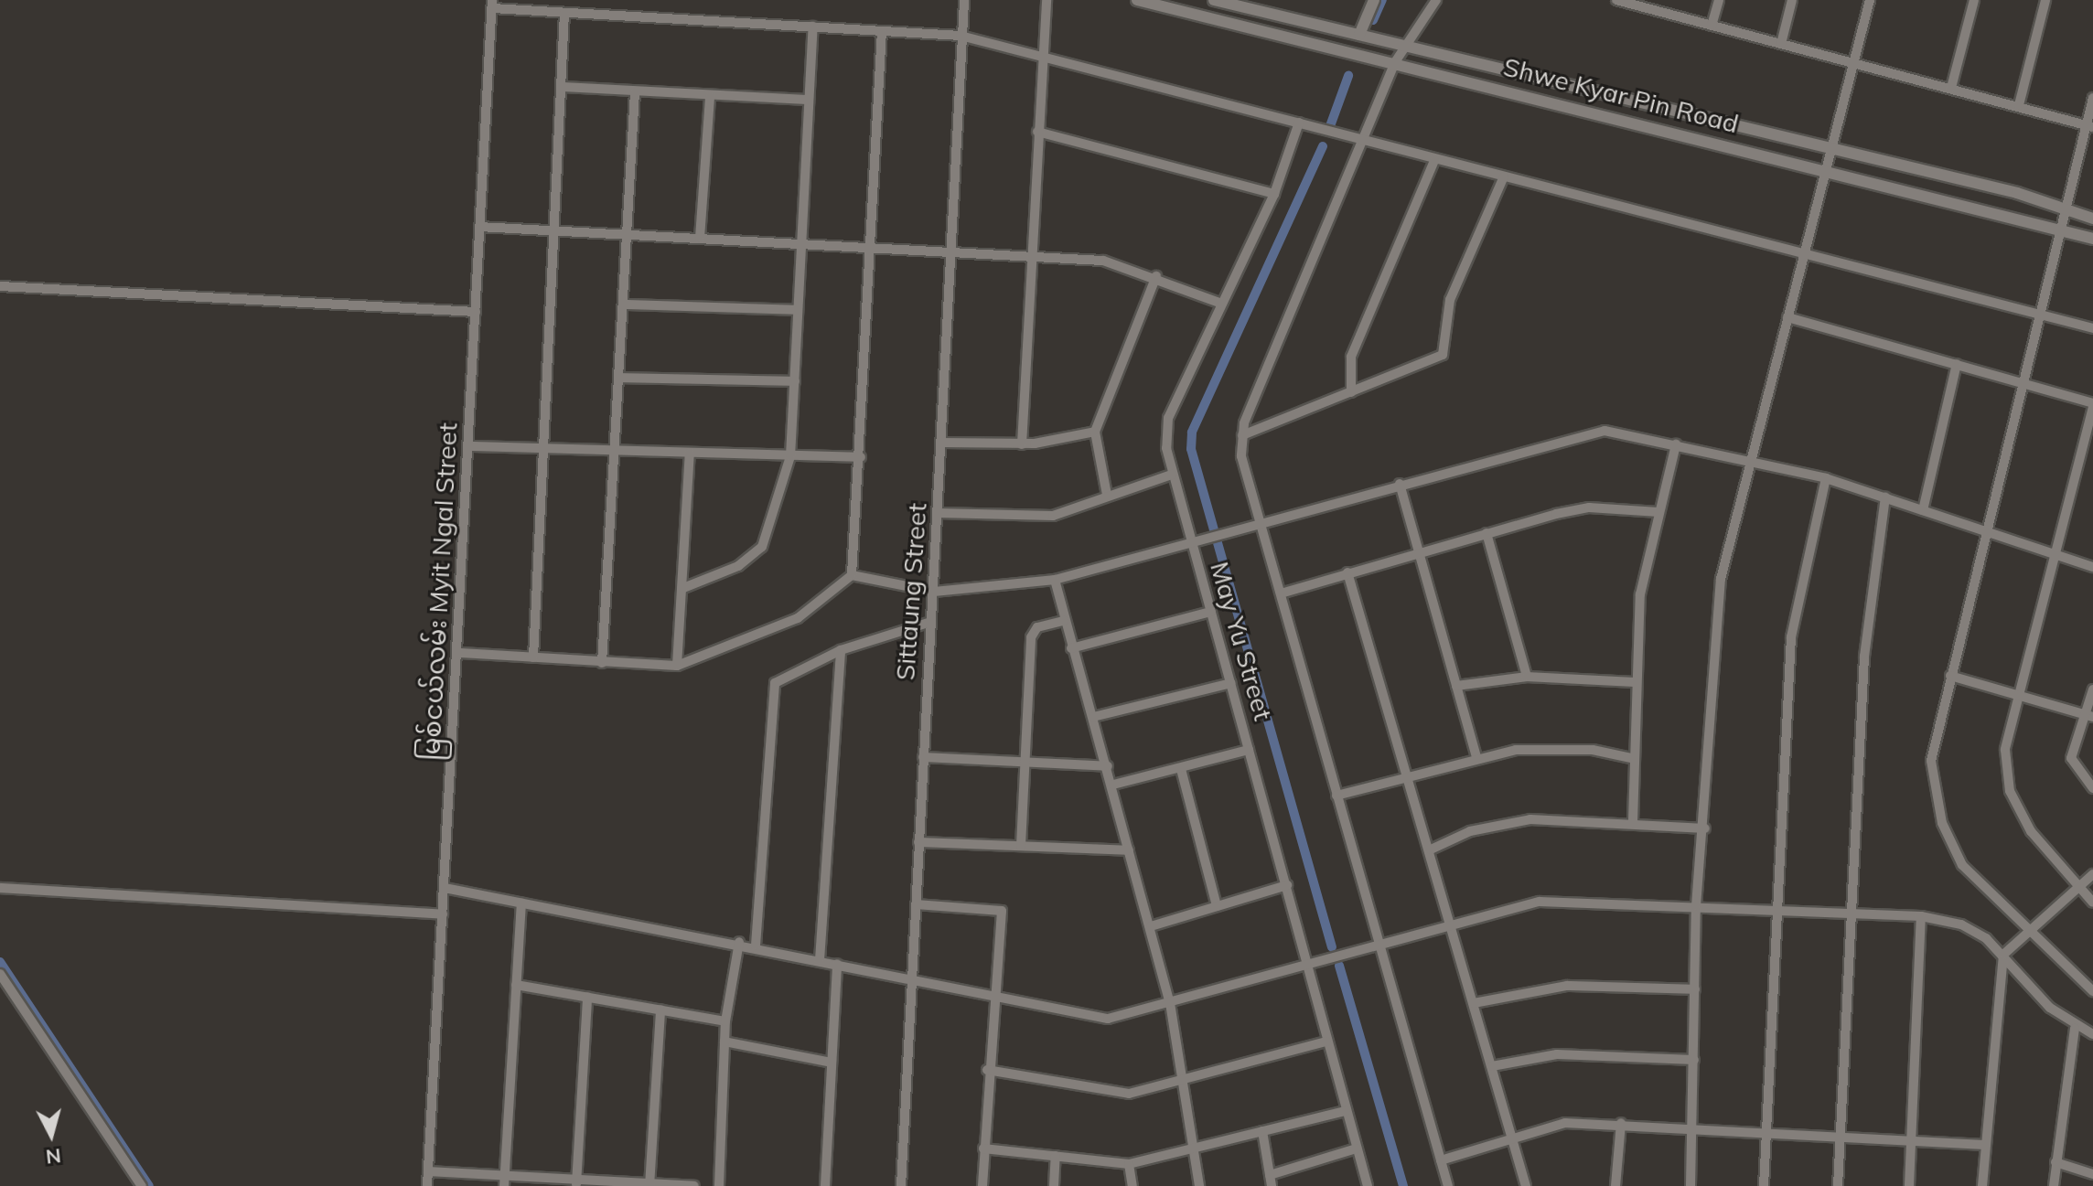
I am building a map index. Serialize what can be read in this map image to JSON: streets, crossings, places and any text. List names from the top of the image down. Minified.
{"streets":{"street":["Shwe Kyar Pin Road","မြစ်ငယ်လမ်း Myit Ngal Street","Sittaung Street","May Yu Street"]},"north":"bottom"}
